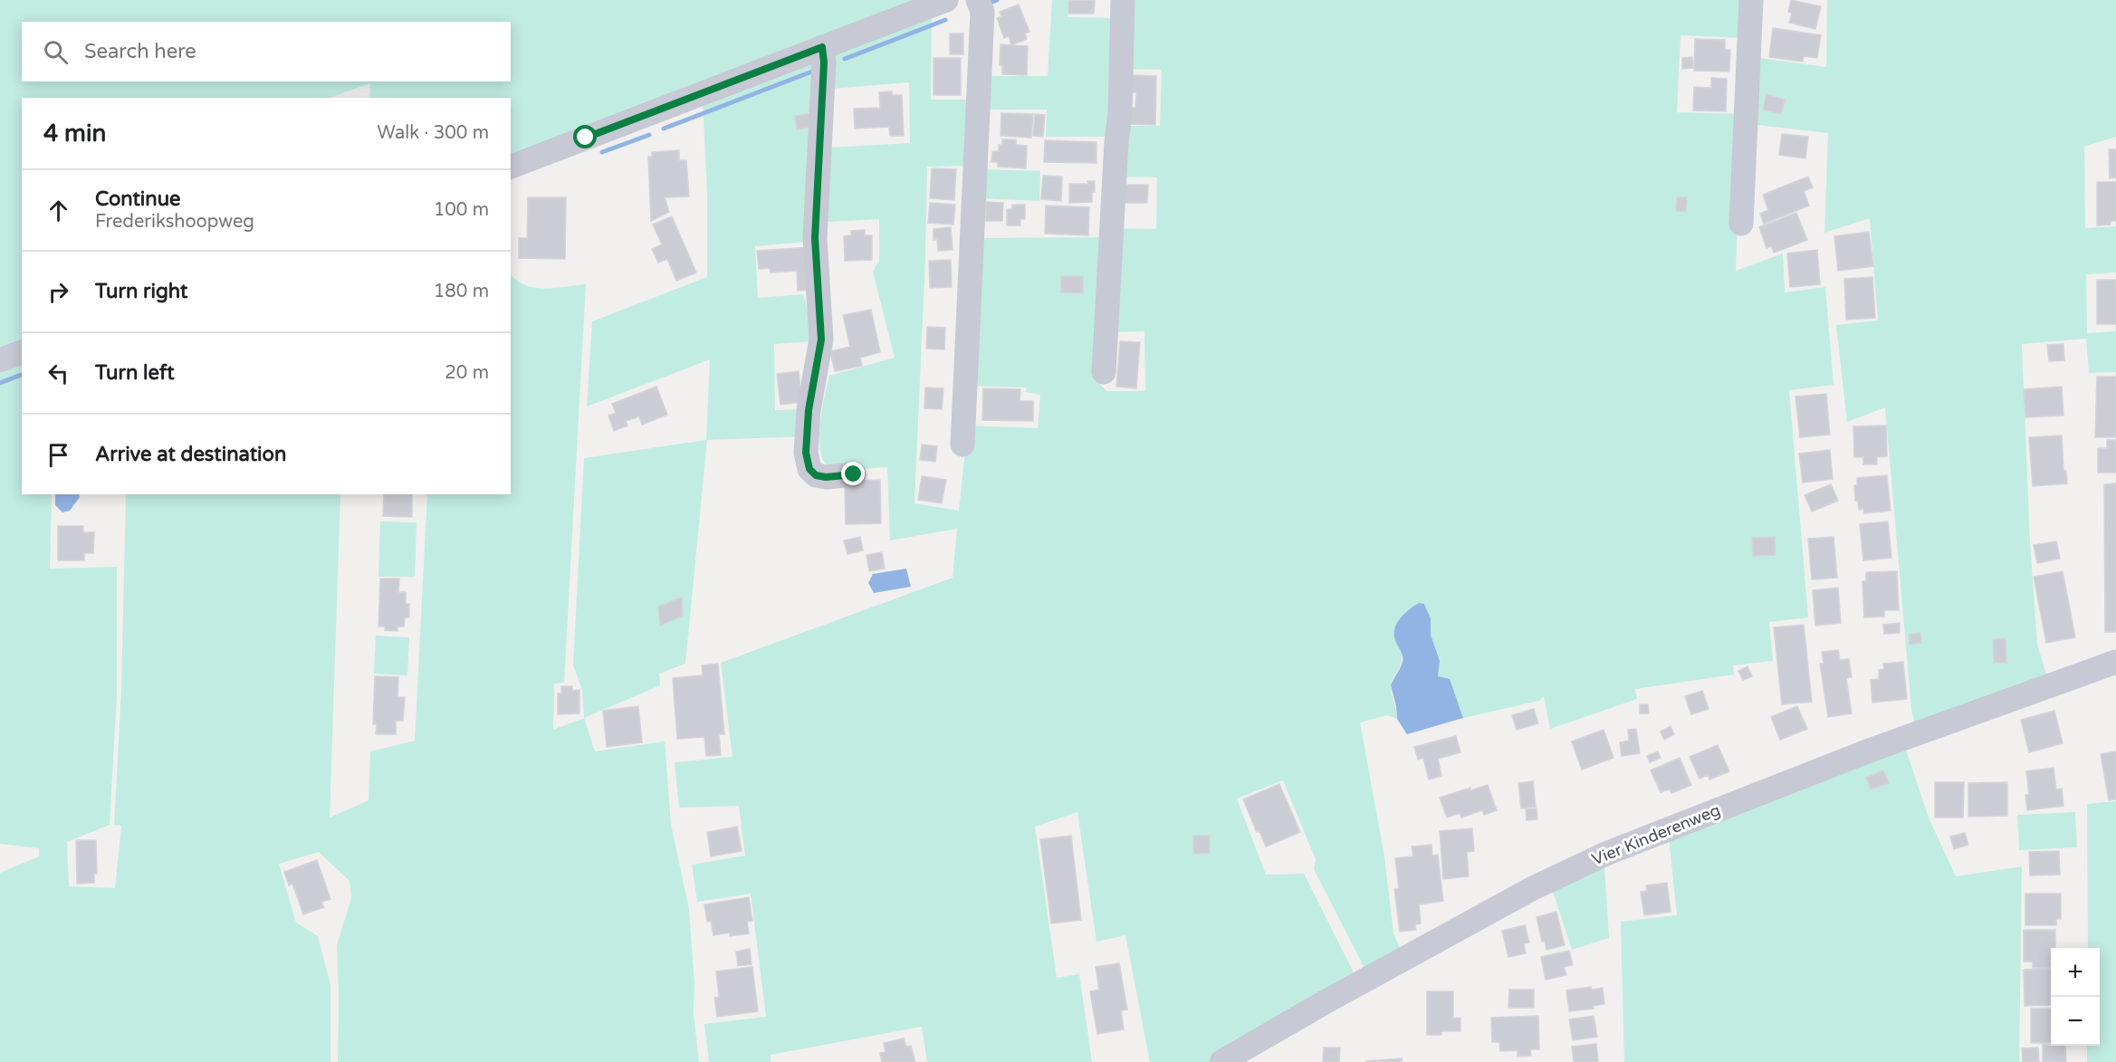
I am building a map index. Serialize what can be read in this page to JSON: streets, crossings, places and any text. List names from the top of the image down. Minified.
{"streets":{"street":["Vier Kinderenweg"]},"page":{"search":"Search here","heading":["4 min","Walk · 300 m"],"list":[["Continue","Frederikshoopweg","100 m"],["Turn right","180 m"],["Turn left","20 m"],"Arrive at destination"],"map_buttons":["+","−"]}}
